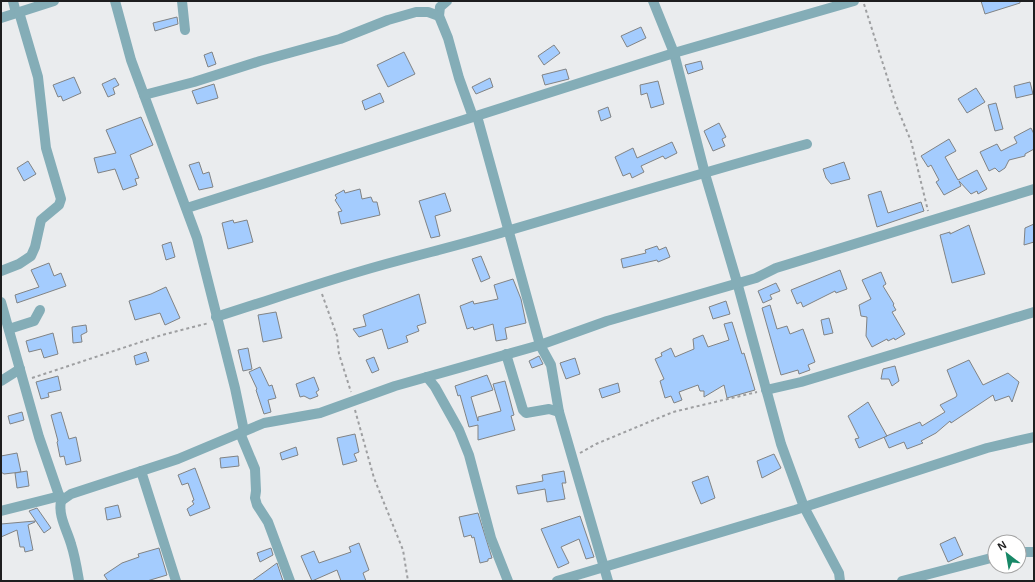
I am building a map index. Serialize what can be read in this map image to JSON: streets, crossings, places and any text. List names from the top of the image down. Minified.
{"north":"top left"}
